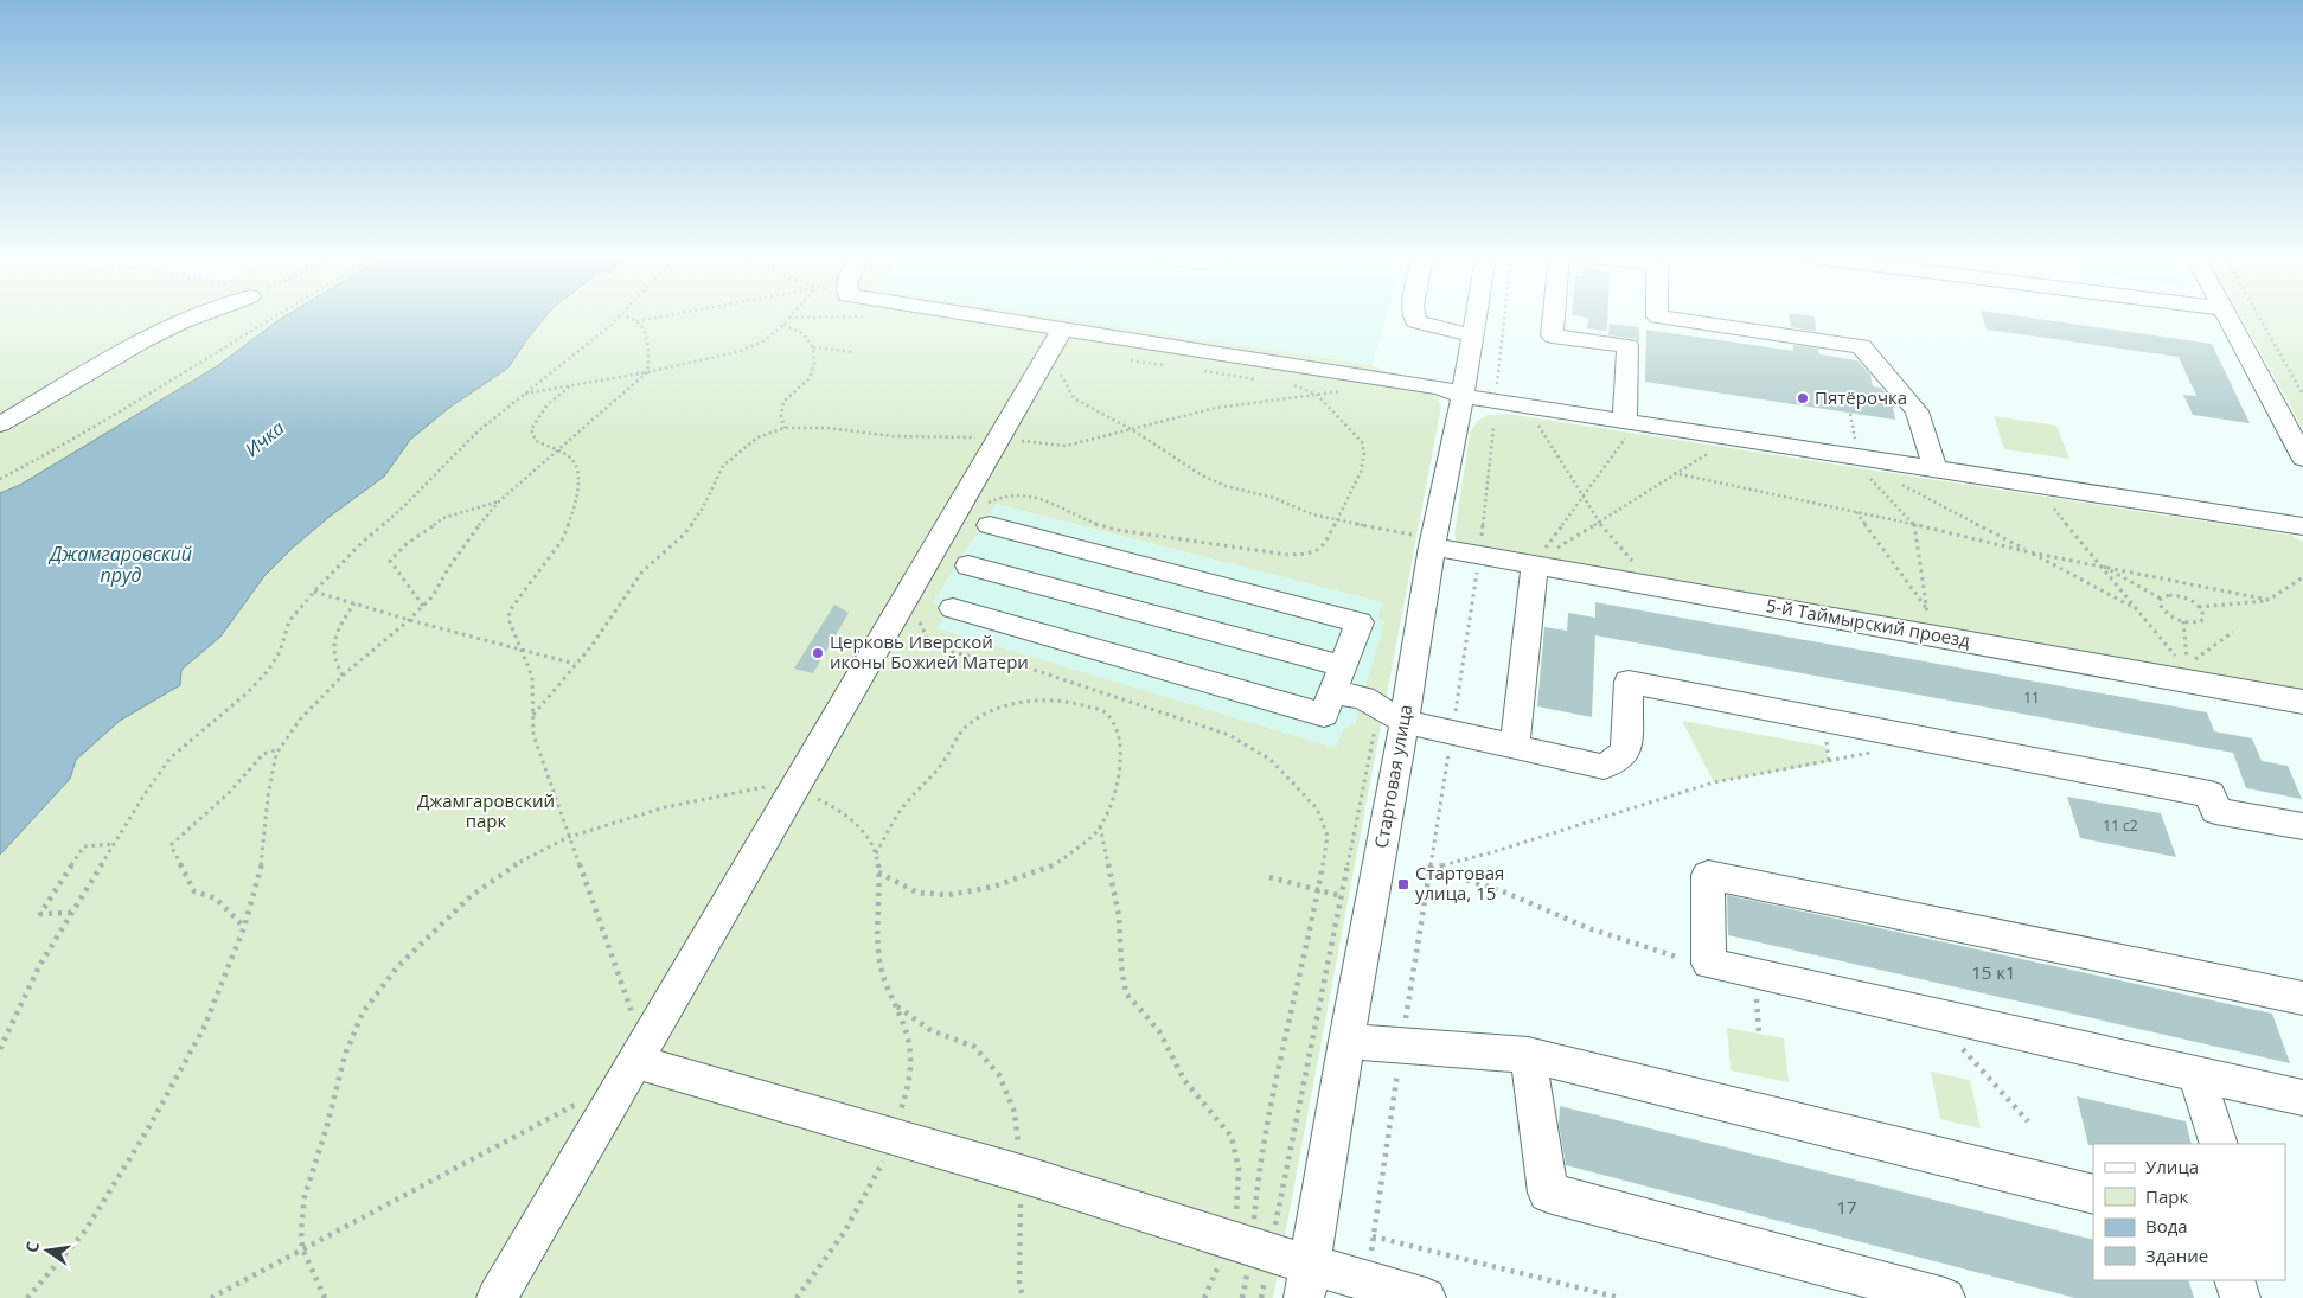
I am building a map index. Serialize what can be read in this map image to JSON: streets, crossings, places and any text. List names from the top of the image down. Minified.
{"streets":{"street":["5-й Таймырский проезд","Стартовая улица"]},"crossings":[["5-й Таймырский проезд","Стартовая улица"]],"water":["Ичка","Джамгаровский пруд"],"parks":["Джамгаровский парк"],"places":{"other":["Пятёрочка","Церковь Иверской иконы Божией Матери"],"transit":["Стартовая улица, 15"]},"house_numbers":["11","11 с2","15 к1","17"],"legend":["Улица","Парк","Вода","Здание"],"north":"left"}
